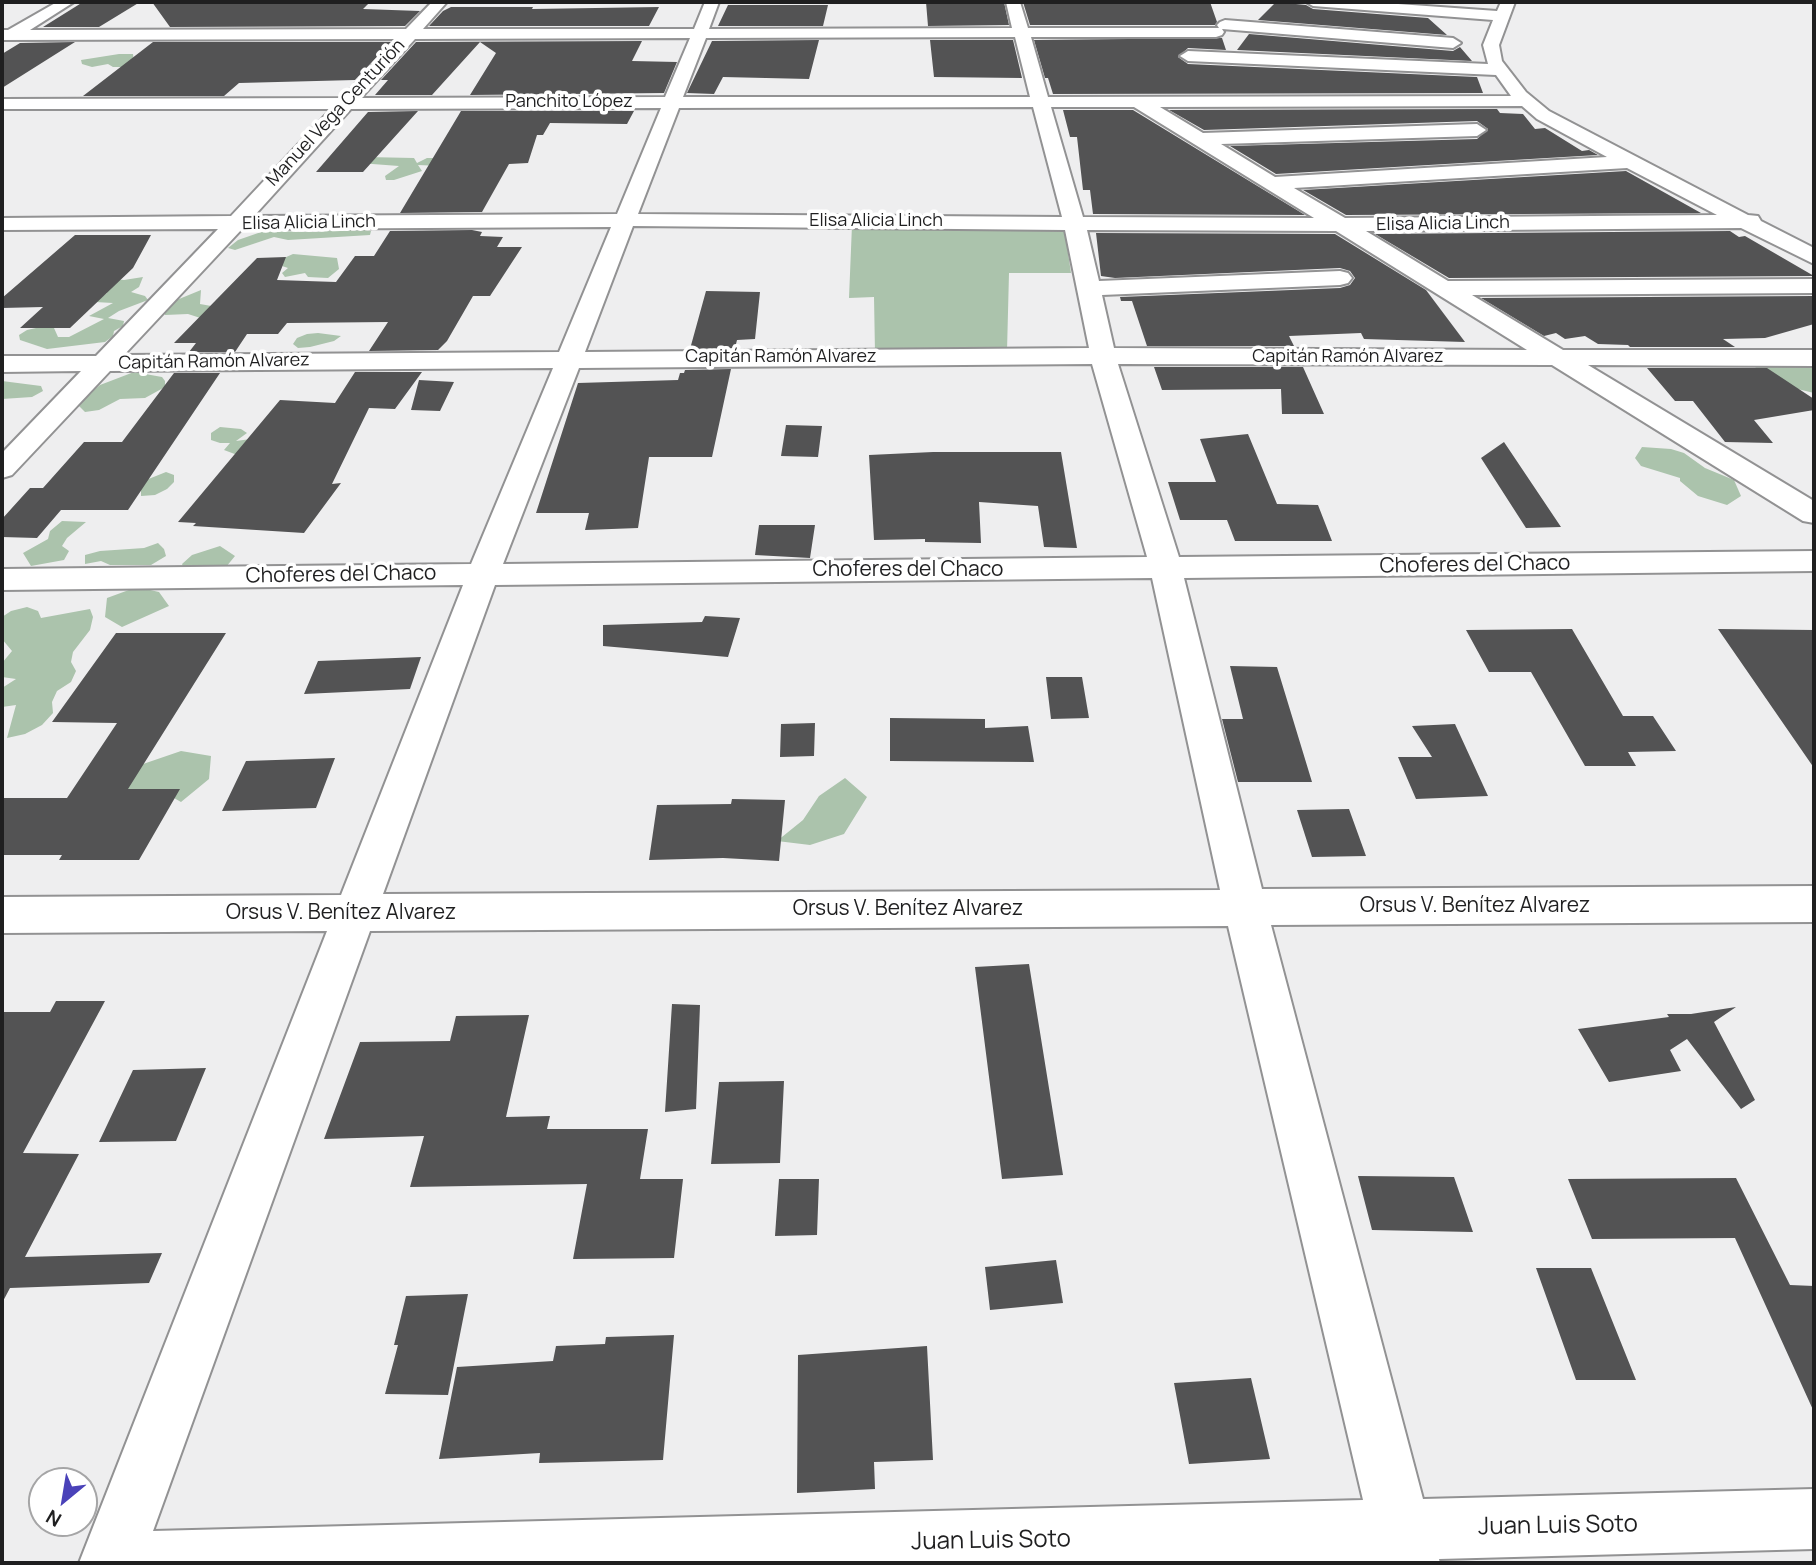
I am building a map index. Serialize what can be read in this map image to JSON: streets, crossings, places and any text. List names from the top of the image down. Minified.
{"streets":{"street":["Panchito López","Manuel Vega Centurión","Elisa Alicia Linch","Capitán Ramón Alvarez","Choferes del Chaco","Orsus V. Benítez Alvarez","Juan Luis Soto"]},"crossings":[["Panchito López","Manuel Vega Centurión"],["Manuel Vega Centurión","Elisa Alicia Linch"],["Manuel Vega Centurión","Capitán Ramón Alvarez"]],"north":"bottom left"}
